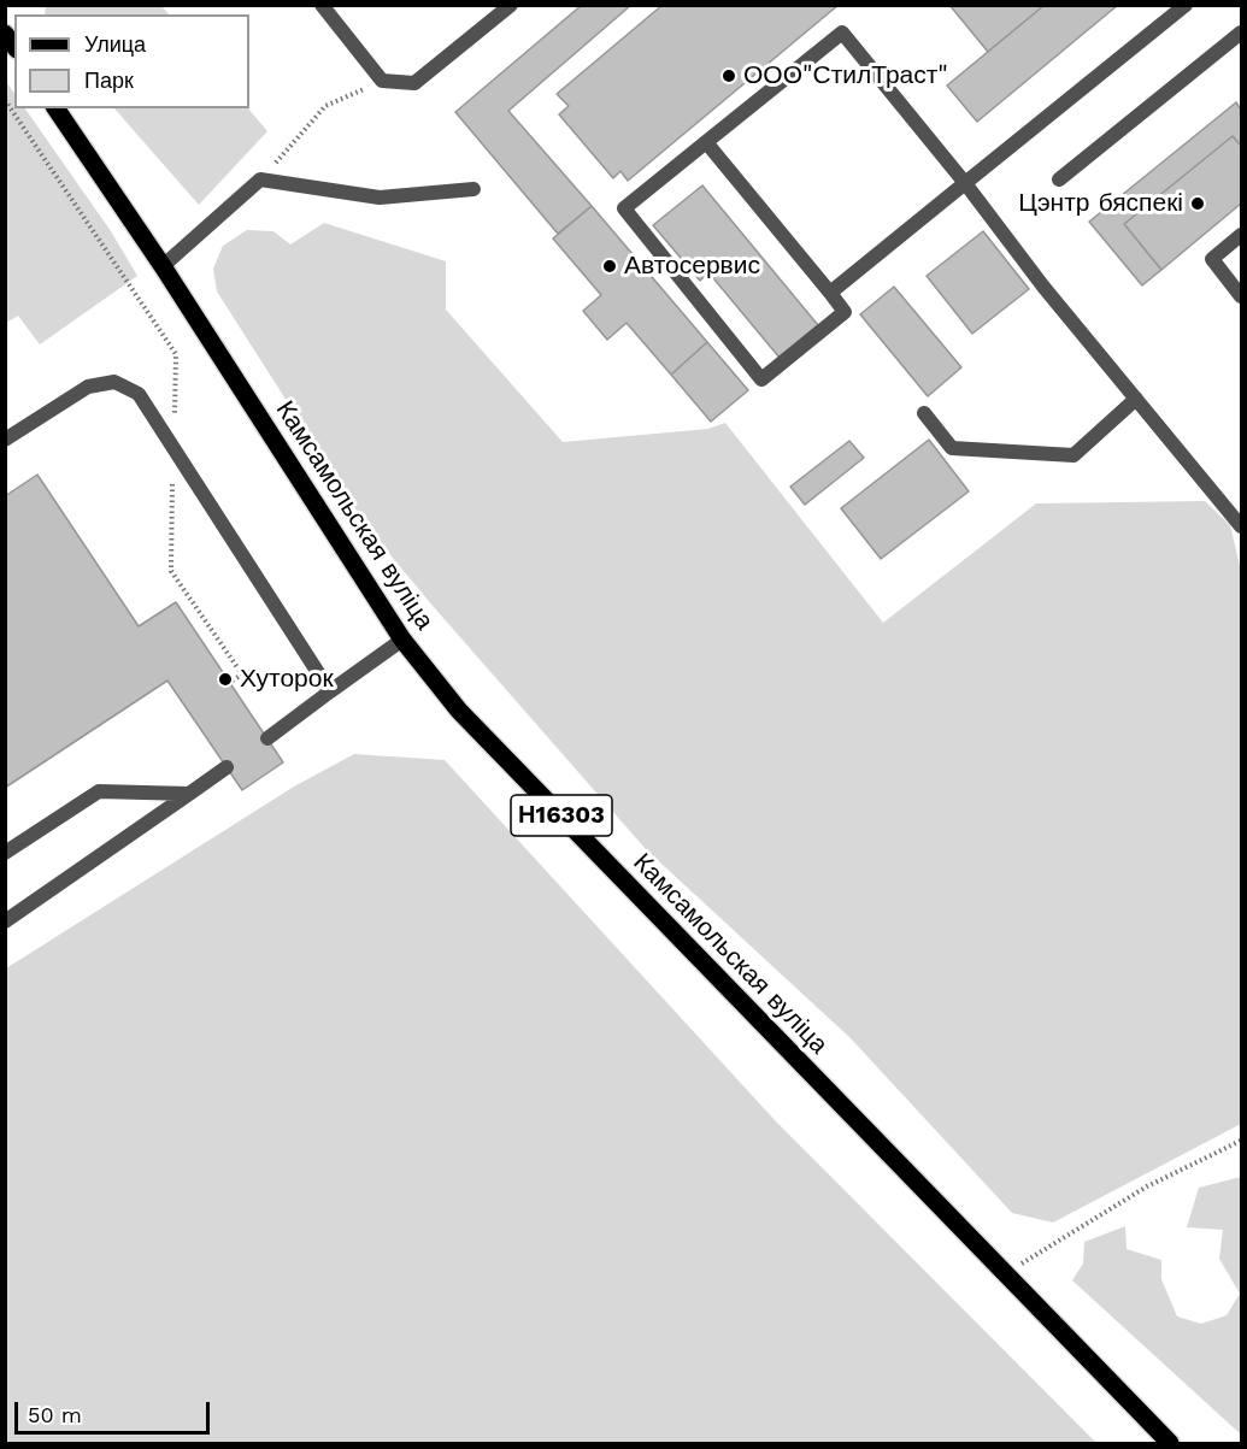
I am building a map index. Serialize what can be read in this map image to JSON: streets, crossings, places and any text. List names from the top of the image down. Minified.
{"streets":{"main road":["Камсамольская вуліца","Н16303"]},"places":["ООО\"СтилТраст\"","Цэнтр бяспекі","Автосервис","Хуторок"],"legend":["Улица","Парк"],"scale_bar":"50 m"}
